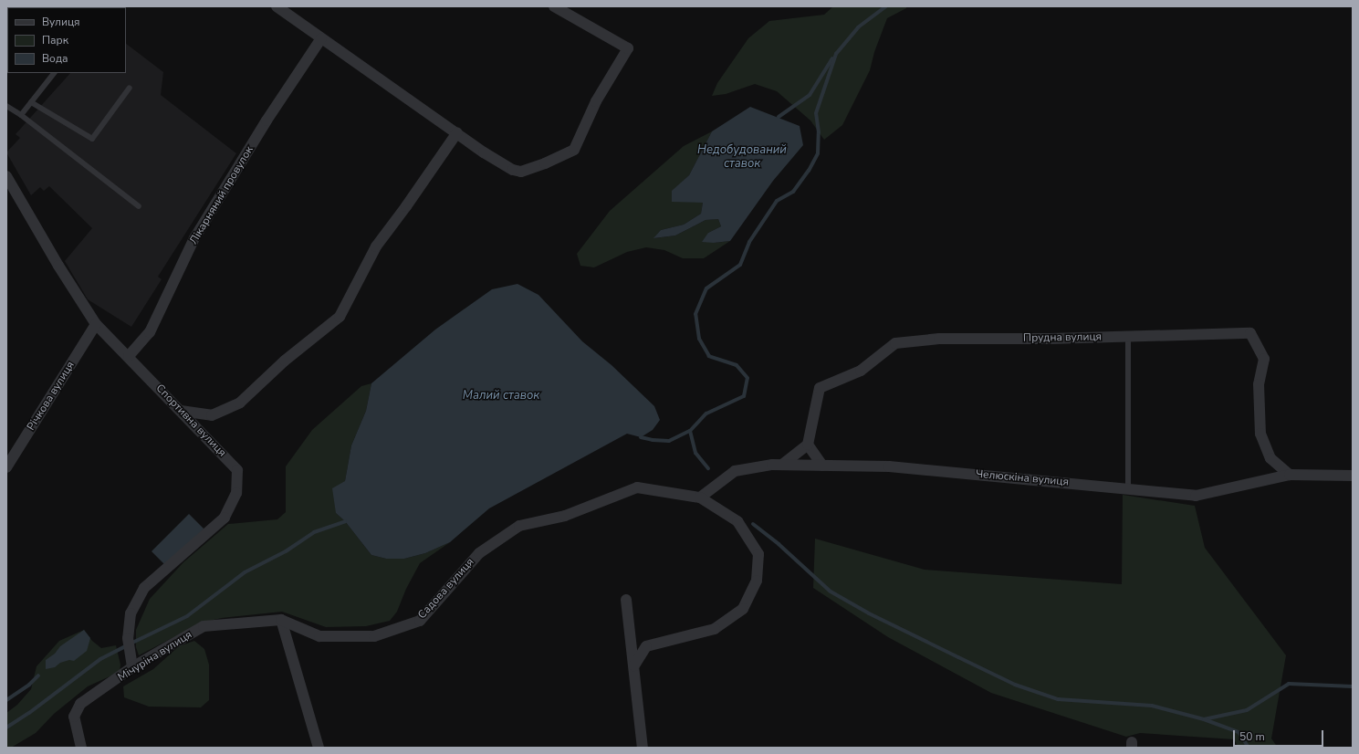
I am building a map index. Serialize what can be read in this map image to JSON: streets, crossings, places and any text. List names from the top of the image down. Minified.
{"streets":{"street":["Лікарняний провулок","Прудна вулиця","Річкова вулиця","Спортивна вулиця","Челюскіна вулиця","Садова вулиця","Мічуріна вулиця"]},"crossings":[["Лікарняний провулок","Спортивна вулиця"],["Прудна вулиця","Челюскіна вулиця"],["Річкова вулиця","Спортивна вулиця"],["Спортивна вулиця","Мічуріна вулиця"],["Челюскіна вулиця","Садова вулиця"],["Садова вулиця","Мічуріна вулиця"]],"water":["Недобудований ставок","Малий ставок"],"legend":["Вулиця","Парк","Вода"],"scale_bar":"50 m"}
